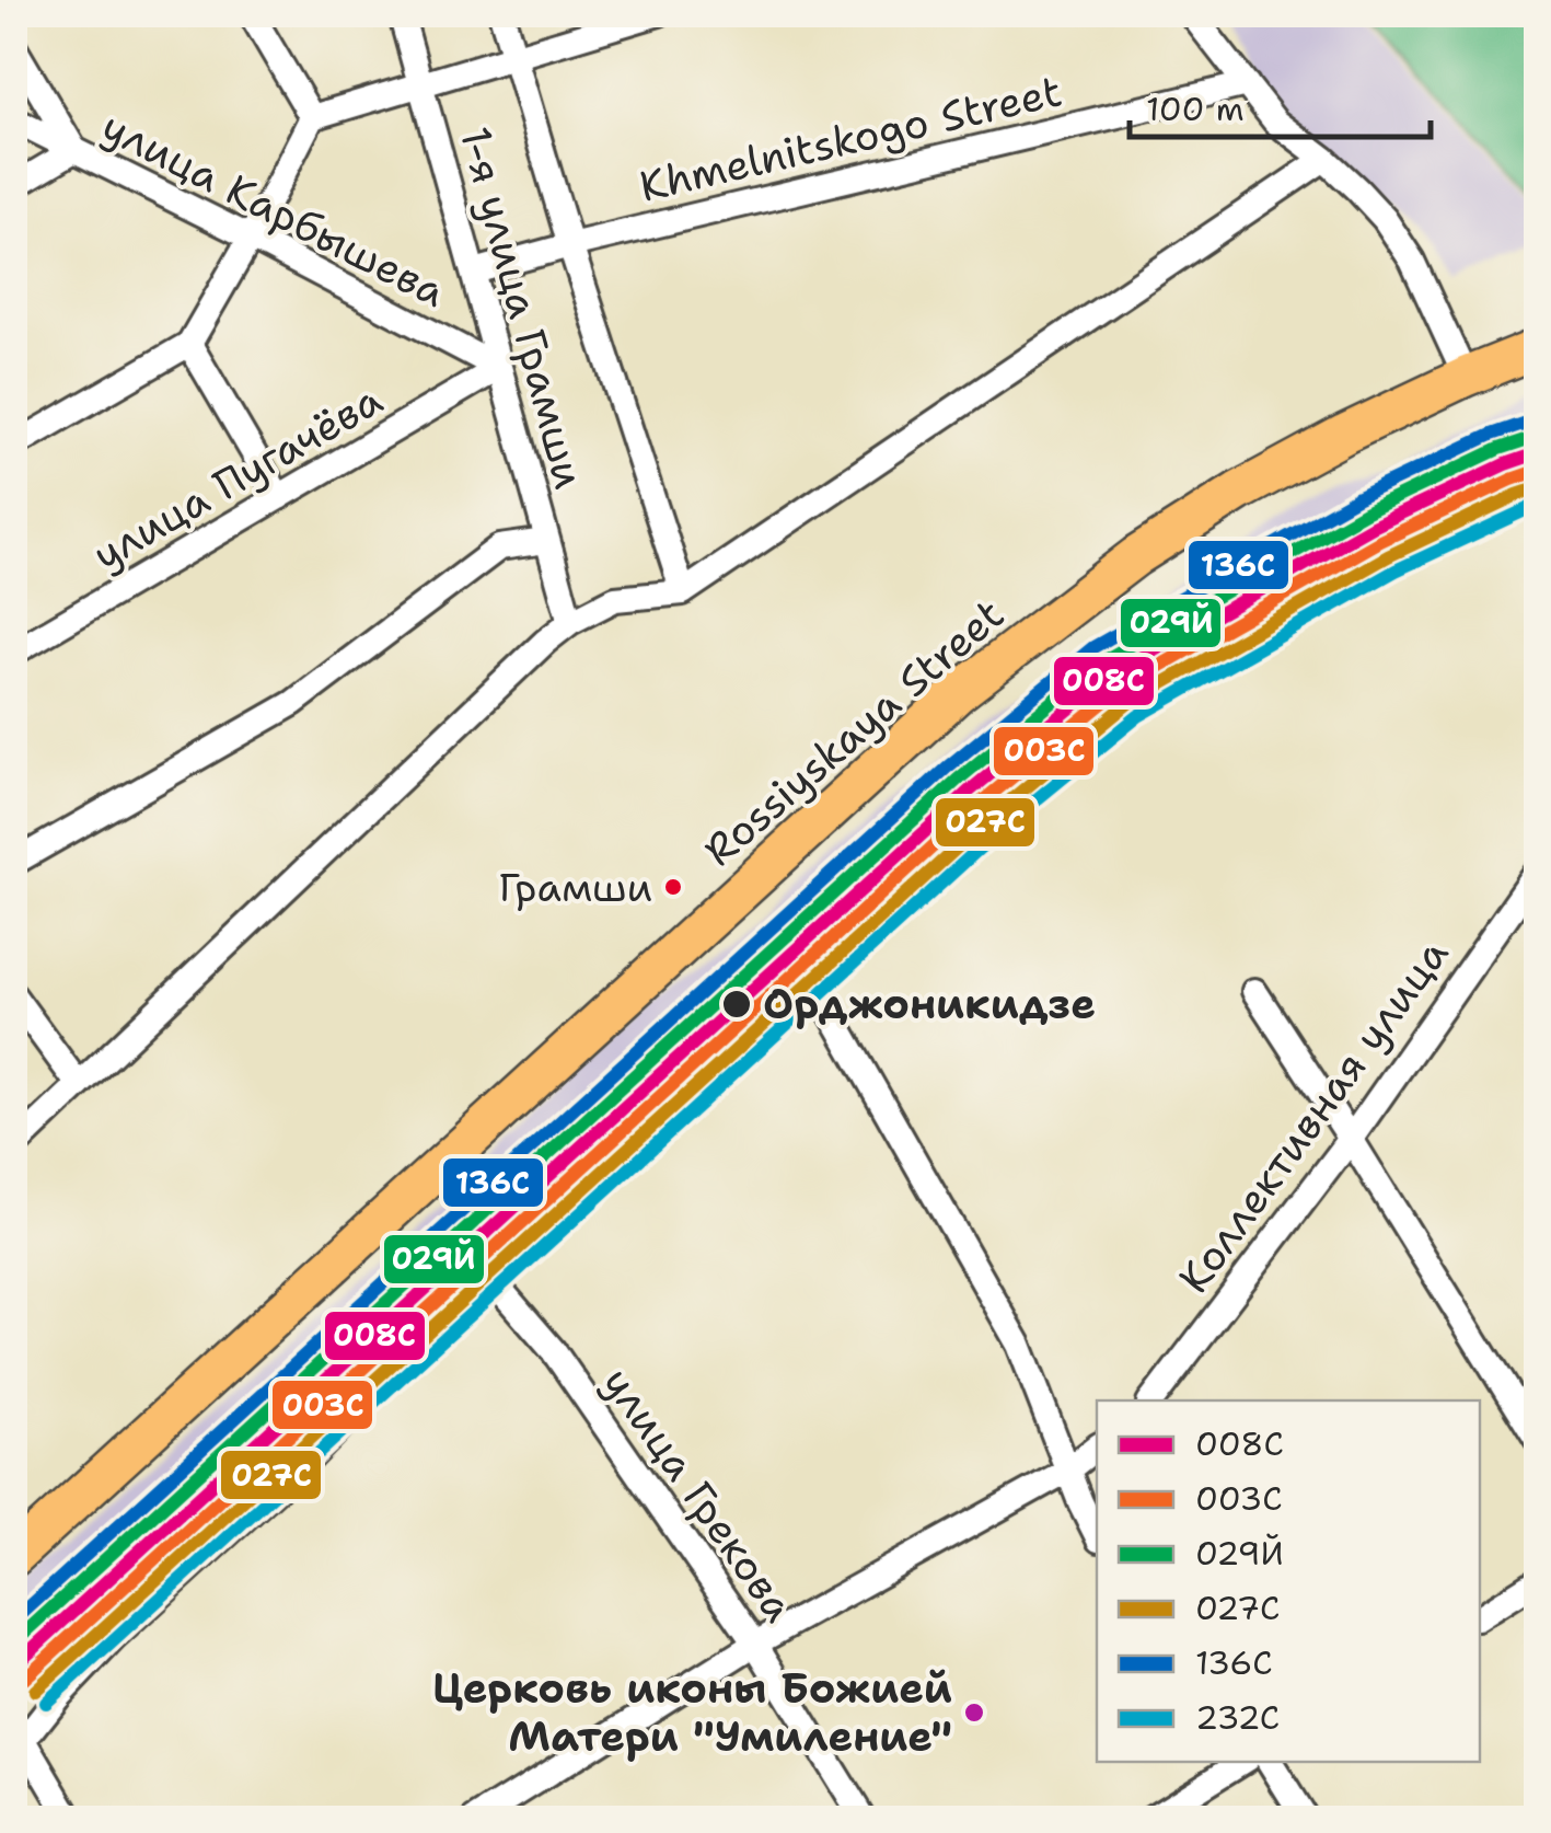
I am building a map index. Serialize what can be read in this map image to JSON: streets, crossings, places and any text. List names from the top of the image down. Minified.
{"streets":{"main road":["Rossiyskaya Street"],"street":["Khmelnitskogo Street","улица Карбышева","1-я улица Грамши","улица Пугачёва","Коллективная улица","улица Грекова"]},"crossings":[["Khmelnitskogo Street","1-я улица Грамши"],["улица Карбышева","1-я улица Грамши"],["улица Карбышева","улица Пугачёва"],["1-я улица Грамши","улица Пугачёва"]],"places":["Грамши","Орджоникидзе","Церковь иконы Божией Матери \"Умиление\""],"lines":["transit line 136С","transit line 029Й","transit line 008С","transit line 003С","transit line 027С","transit line 232C"],"legend":["008С","003С","029Й","027С","136С","232C"],"scale_bar":"100 m"}
